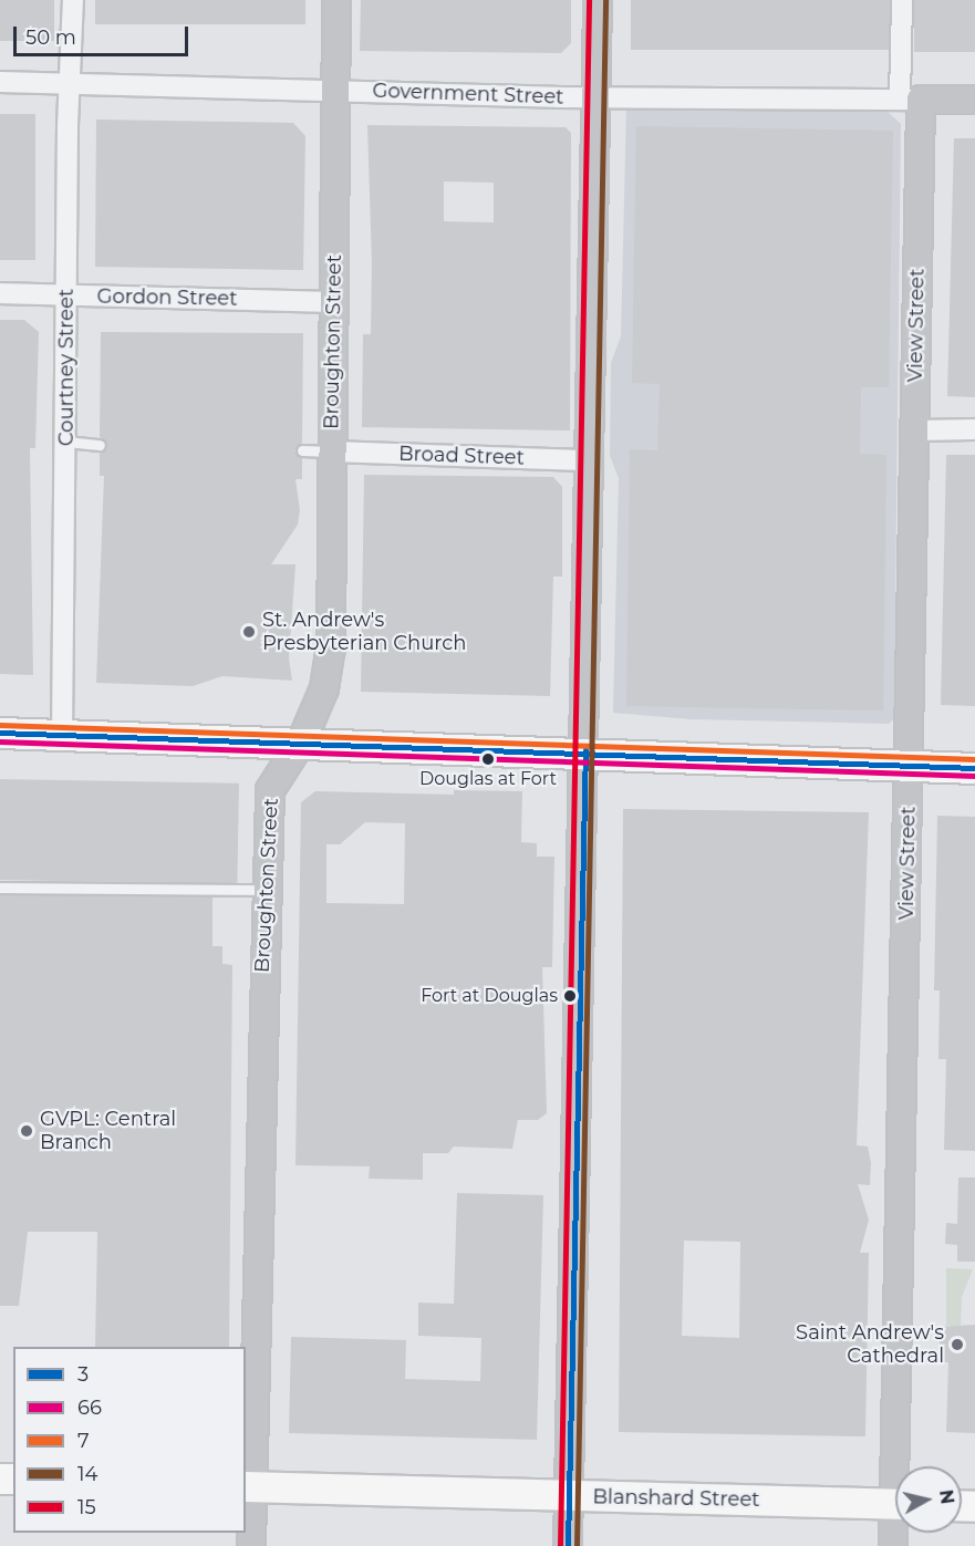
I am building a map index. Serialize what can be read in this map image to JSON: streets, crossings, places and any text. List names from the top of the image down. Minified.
{"streets":{"main road":["Blanshard Street"],"street":["Government Street","Gordon Street","View Street","Broughton Street","Courtney Street","Broad Street"]},"crossings":[["Government Street","View Street"],["Government Street","Broughton Street"],["Government Street","Courtney Street"],["Gordon Street","Broughton Street"],["Gordon Street","Courtney Street"],["Broughton Street","Broad Street"],["Broughton Street","Blanshard Street"]],"places":["St. Andrew's Presbyterian Church","Douglas at Fort","Fort at Douglas","GVPL: Central Branch","Saint Andrew's Cathedral"],"lines":["transit line 14","transit line 15","transit line 7","transit line 3","transit line 66"],"legend":["3","66","7","14","15"],"scale_bar":"50 m","north":"right"}
